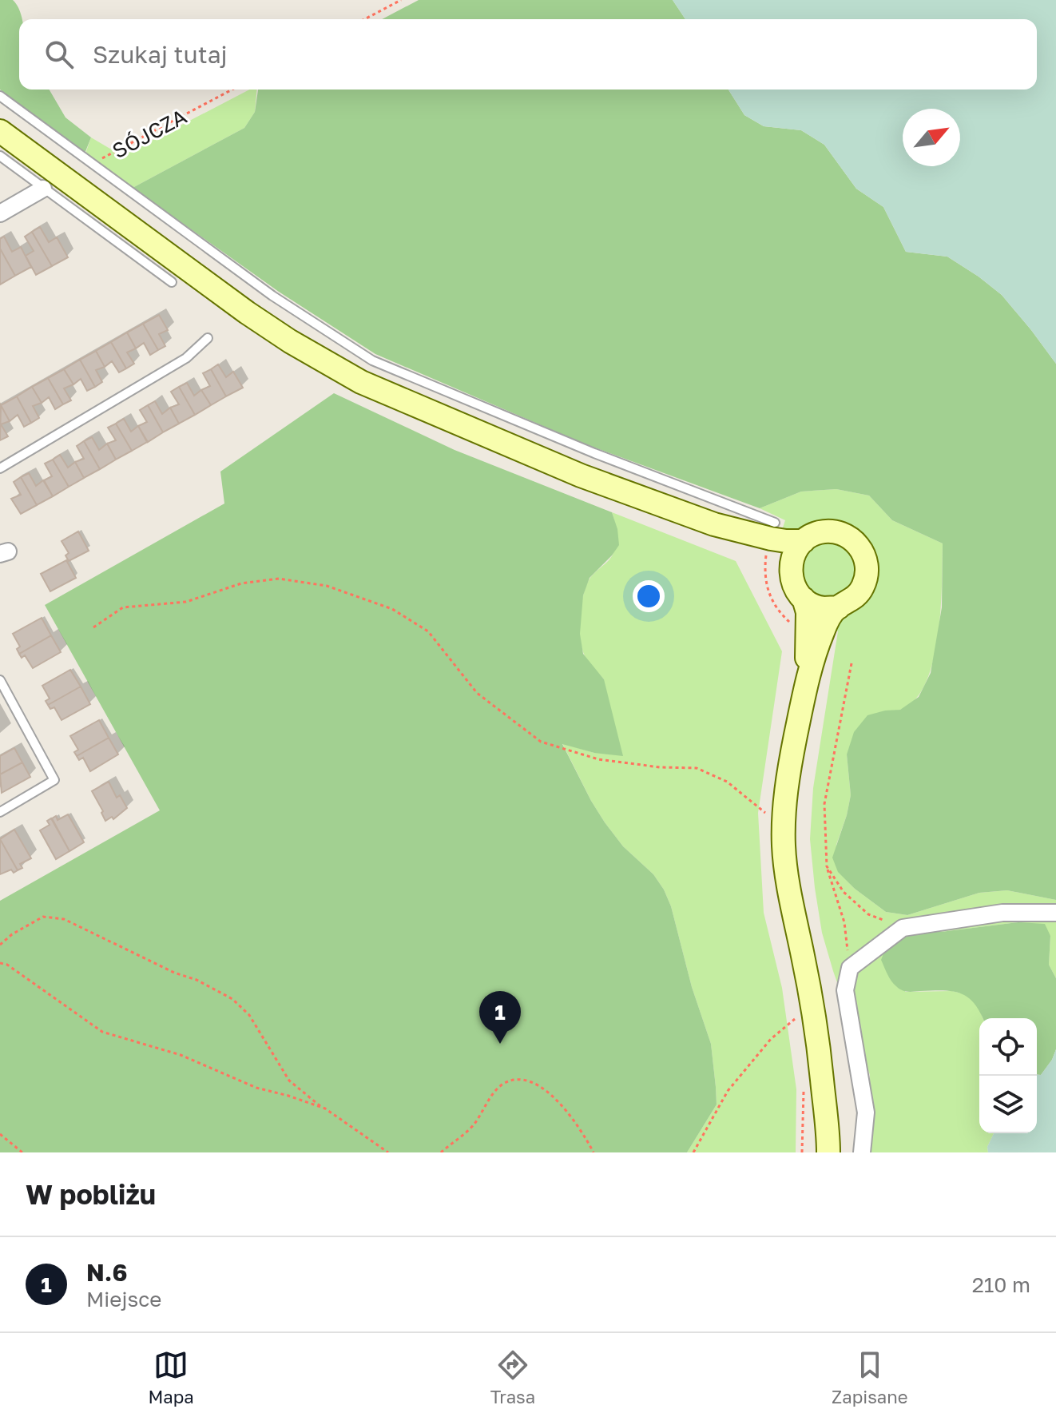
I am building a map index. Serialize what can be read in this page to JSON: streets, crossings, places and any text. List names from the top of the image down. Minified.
{"streets":{"path":["SÓJCZA"]},"north":"top right","page":{"search":"Szukaj tutaj","pins":"1","heading":"W pobliżu","list":[{"mark":"1","name":"N.6","note":"Miejsce","value":"210 m"}],"nav":["Mapa","Trasa","Zapisane"]}}
